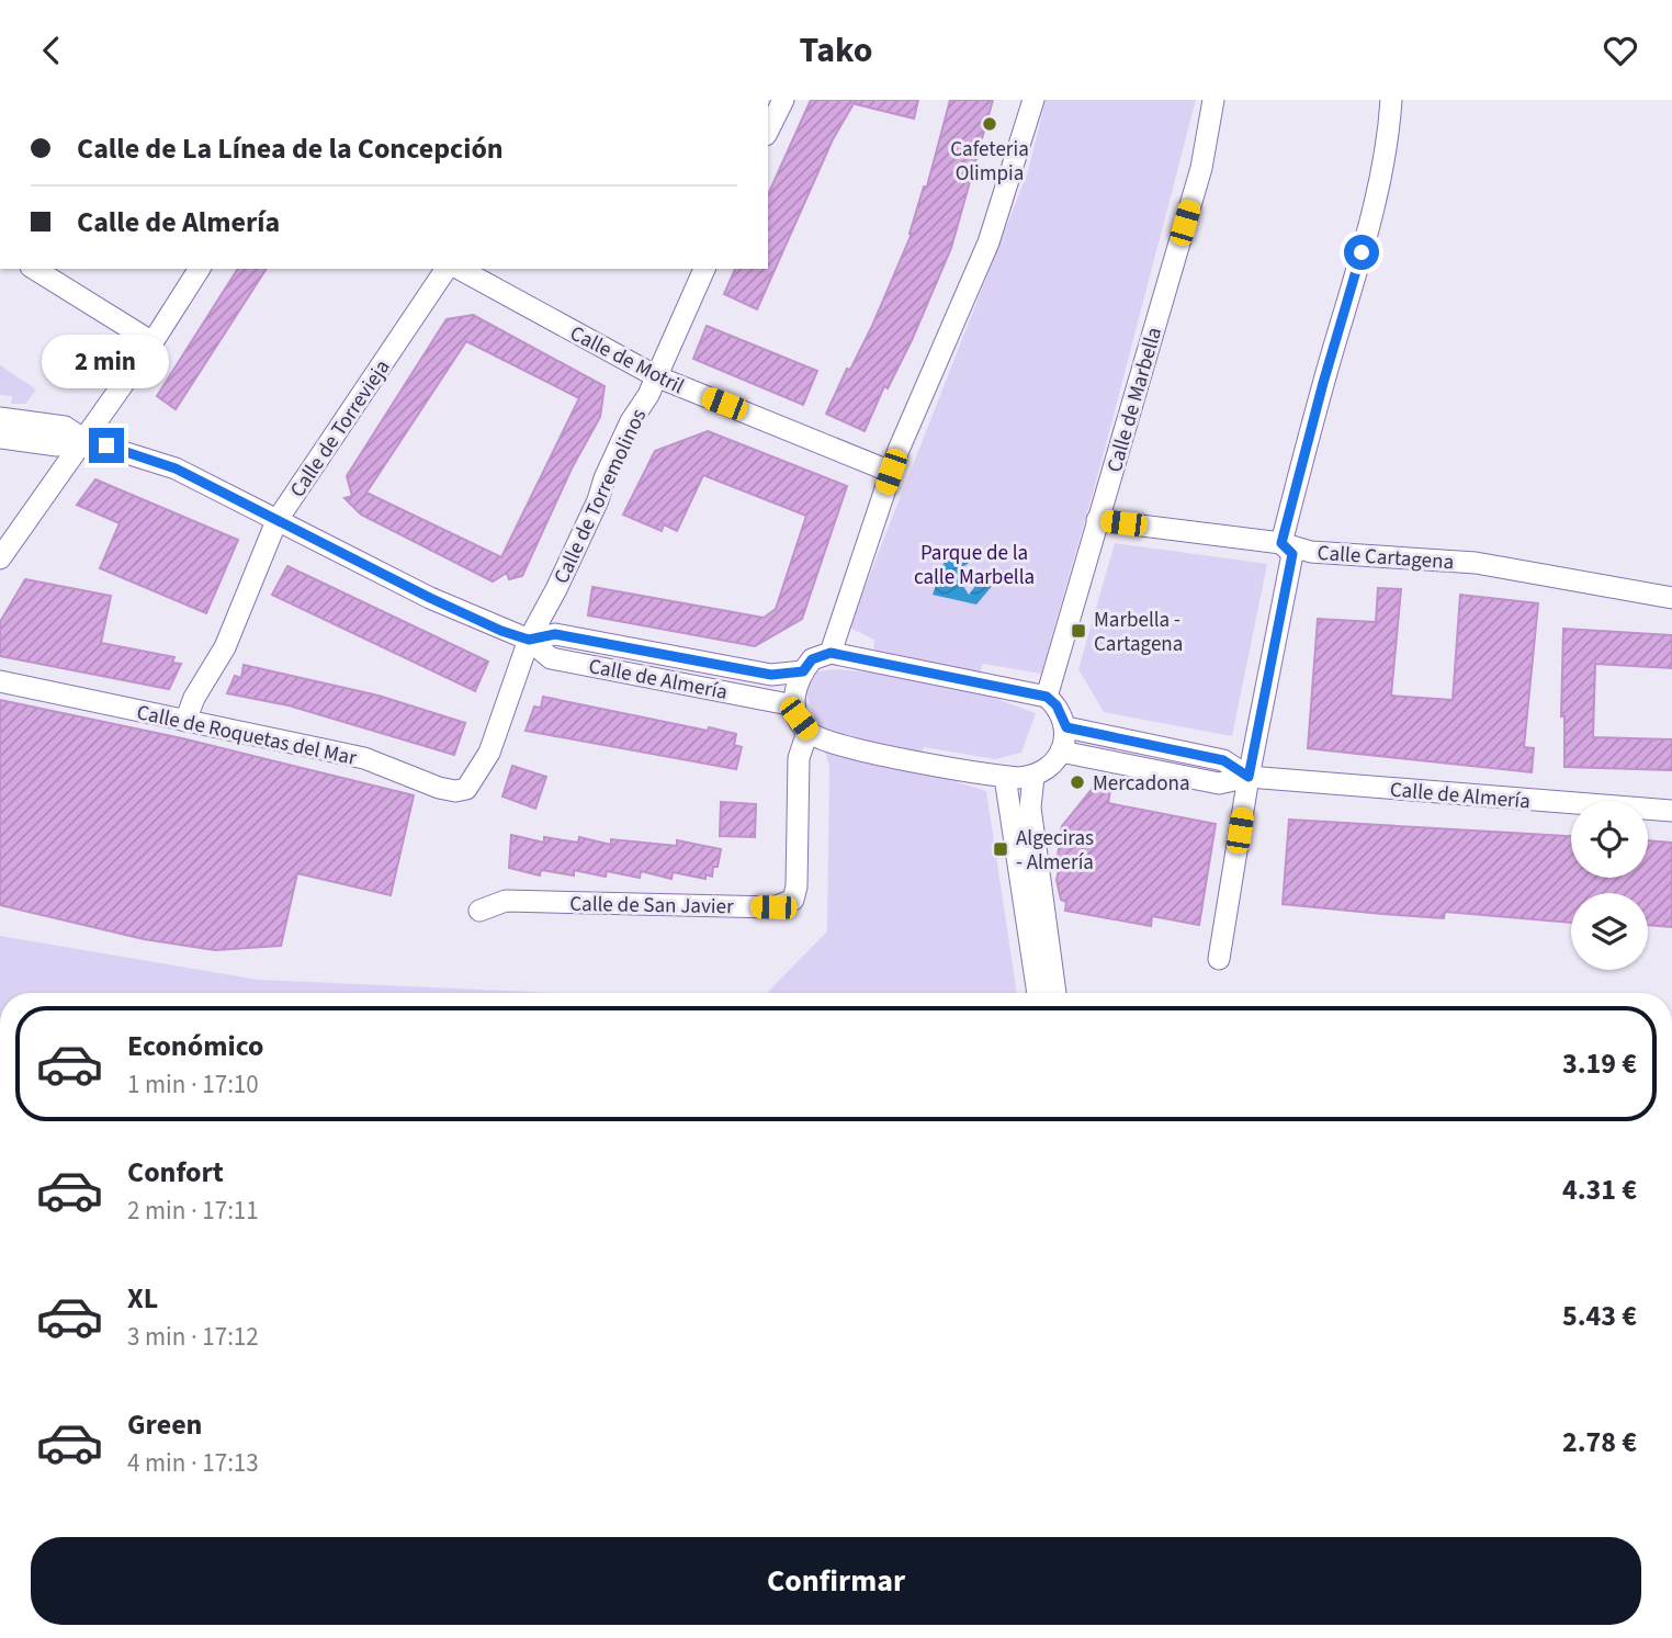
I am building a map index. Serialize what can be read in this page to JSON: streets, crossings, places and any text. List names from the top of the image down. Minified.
{"streets":{"street":["Calle de Motril","Calle de Marbella","Calle de Torrevieja","Calle de Torremolinos","Calle Cartagena","Calle de Almería","Calle de Roquetas del Mar","Calle de San Javier"]},"crossings":[["Calle de Motril","Calle de Torremolinos"],["Calle de Marbella","Calle Cartagena"],["Calle de Torrevieja","Calle de Almería"],["Calle de Torrevieja","Calle de Roquetas del Mar"],["Calle de Torremolinos","Calle de Almería"],["Calle de Torremolinos","Calle de Roquetas del Mar"],["Calle de Almería","Calle de Roquetas del Mar"]],"parks":["Parque de la calle Marbella"],"places":{"other":["Cafeteria Olimpia","Mercadona"],"transit":["Marbella - Cartagena","Algeciras - Almería"]},"page":{"header":"Tako","banner":["Calle de La Línea de la Concepción","Calle de Almería"],"bubble":"2 min","list":[{"name":"Económico","note":"1 min · 17:10","value":"3.19 €"},{"name":"Confort","note":"2 min · 17:11","value":"4.31 €"},{"name":"XL","note":"3 min · 17:12","value":"5.43 €"},{"name":"Green","note":"4 min · 17:13","value":"2.78 €"}],"buttons":"Confirmar"}}
